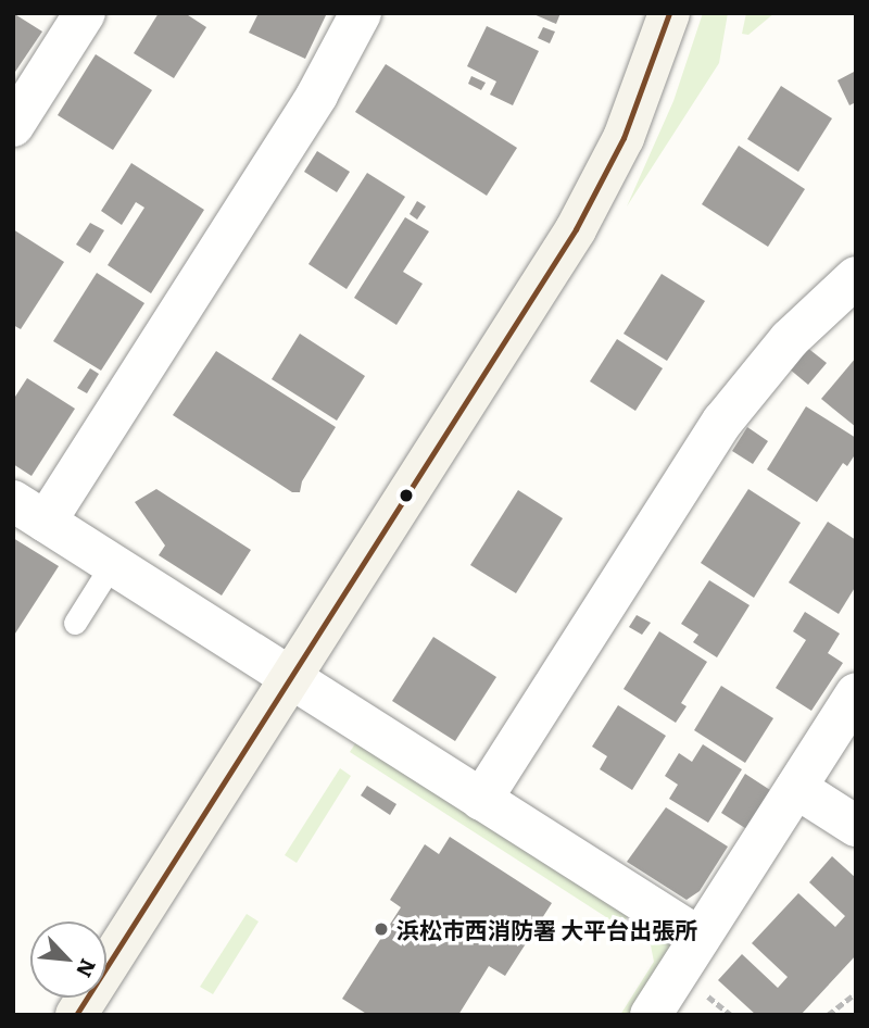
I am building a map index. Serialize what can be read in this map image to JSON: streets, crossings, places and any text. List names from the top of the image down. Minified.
{"places":["浜松市西消防署 大平台出張所"],"north":"bottom right"}
